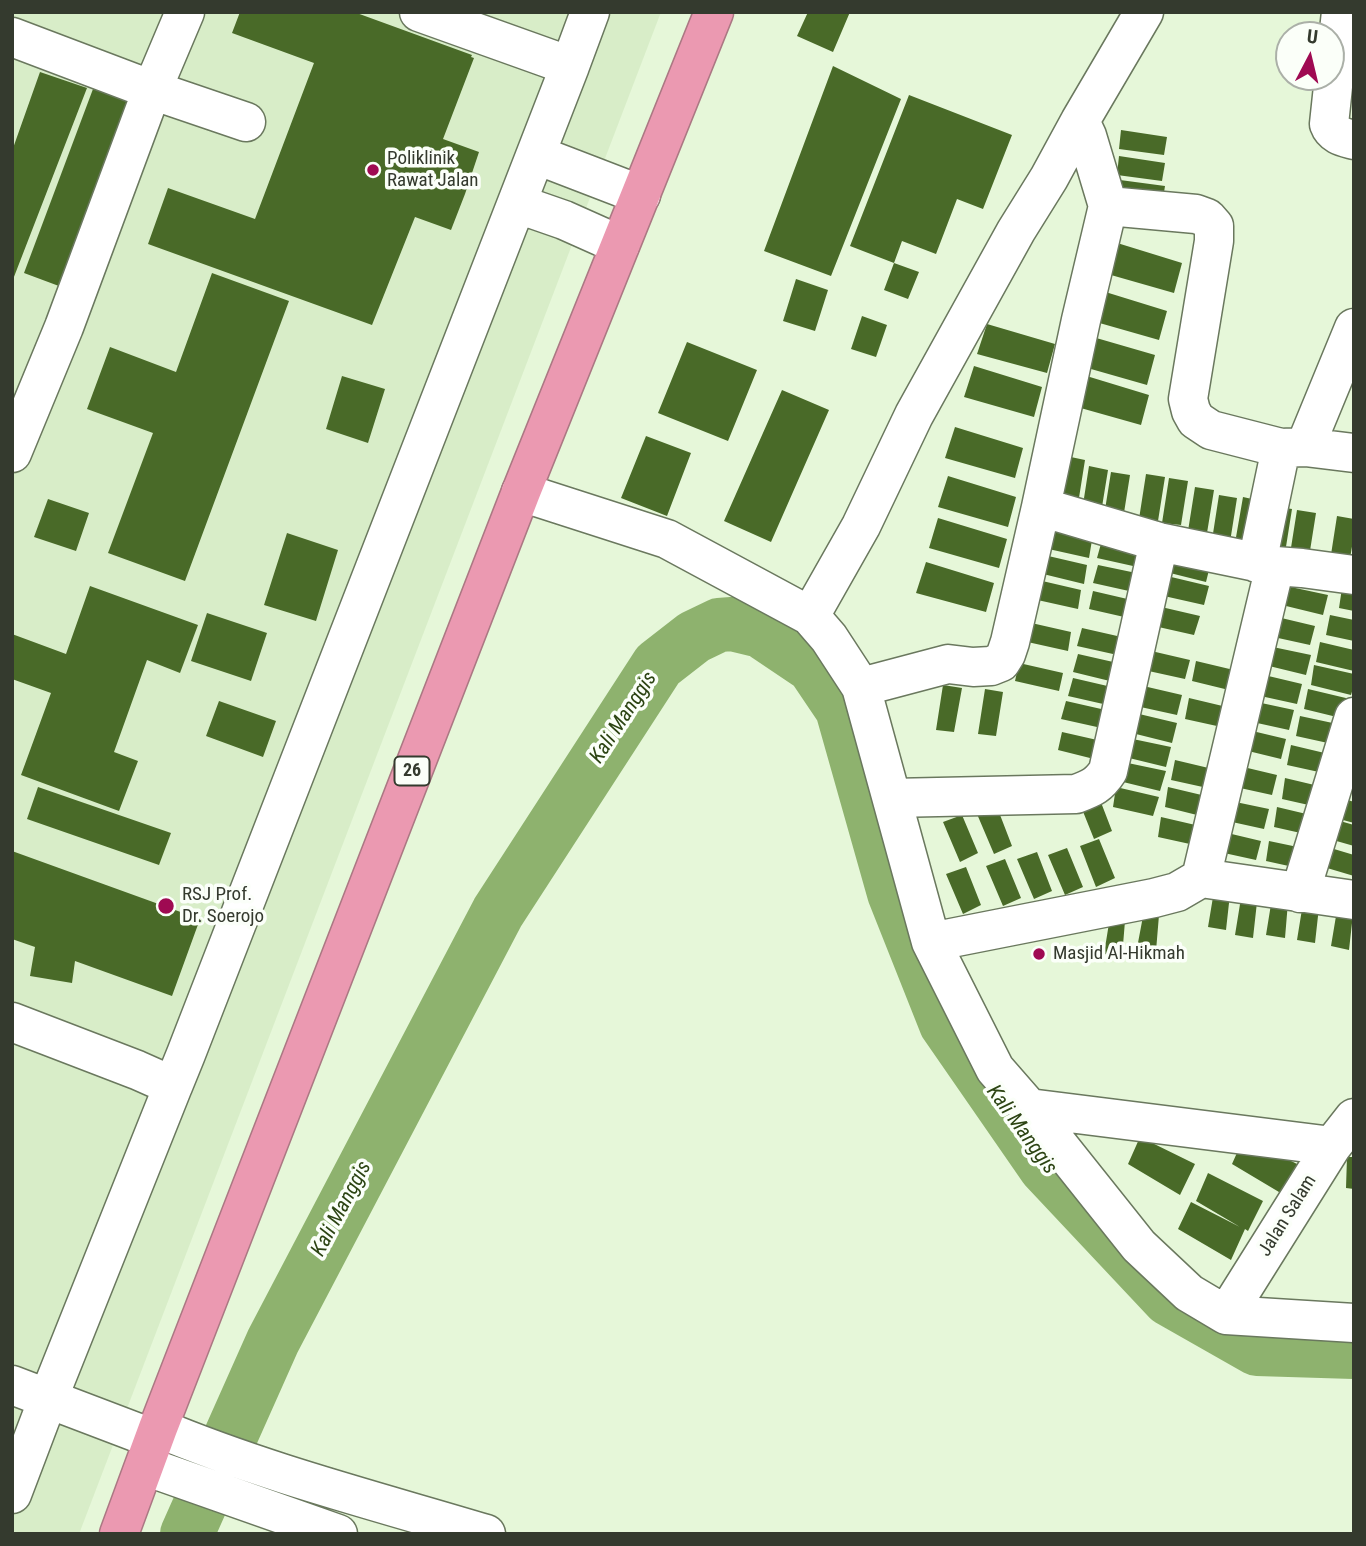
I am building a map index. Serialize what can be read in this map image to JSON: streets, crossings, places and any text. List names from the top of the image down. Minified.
{"streets":{"highway":["26"],"street":["Jalan Salam"]},"water":["Kali Manggis"],"places":["Poliklinik Rawat Jalan","RSJ Prof. Dr. Soerojo","Masjid Al-Hikmah"],"north":"top"}
